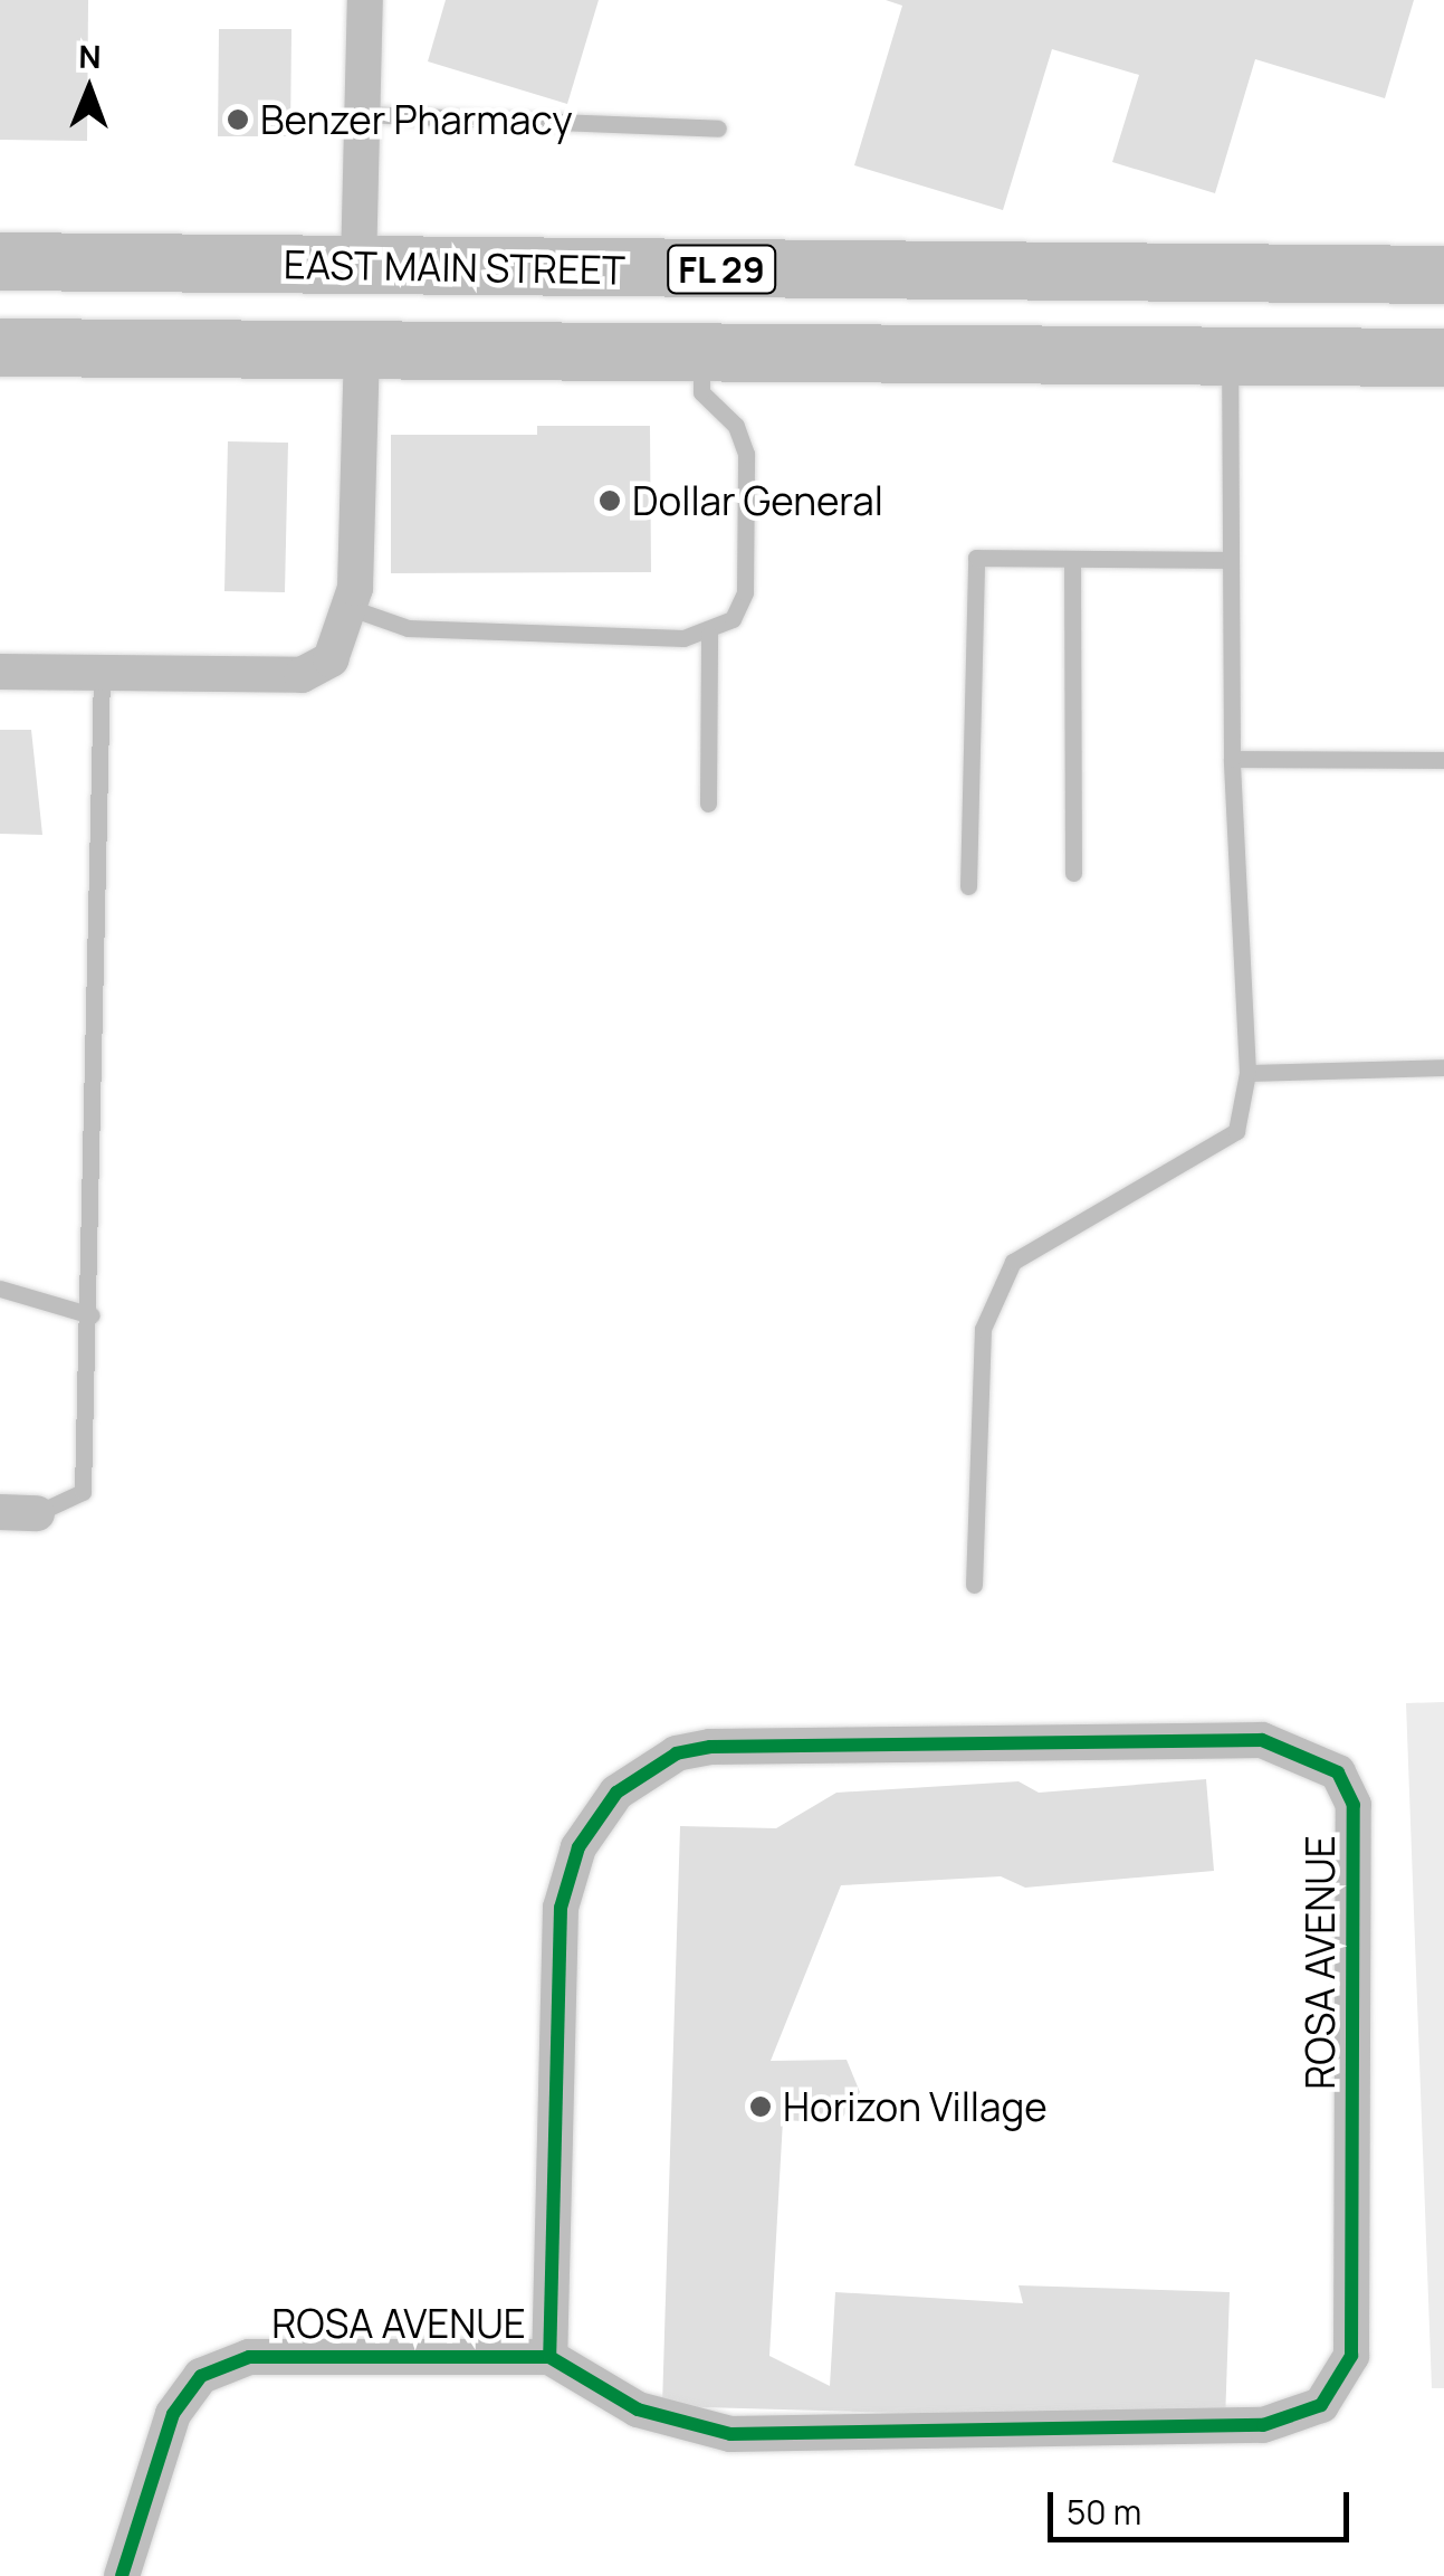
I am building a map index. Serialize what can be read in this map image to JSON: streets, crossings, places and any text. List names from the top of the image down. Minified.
{"streets":{"highway":["EAST MAIN STREET","FL 29"],"street":["ROSA AVENUE"]},"places":["Benzer Pharmacy","Dollar General","Horizon Village"],"scale_bar":"50 m","north":"top"}
